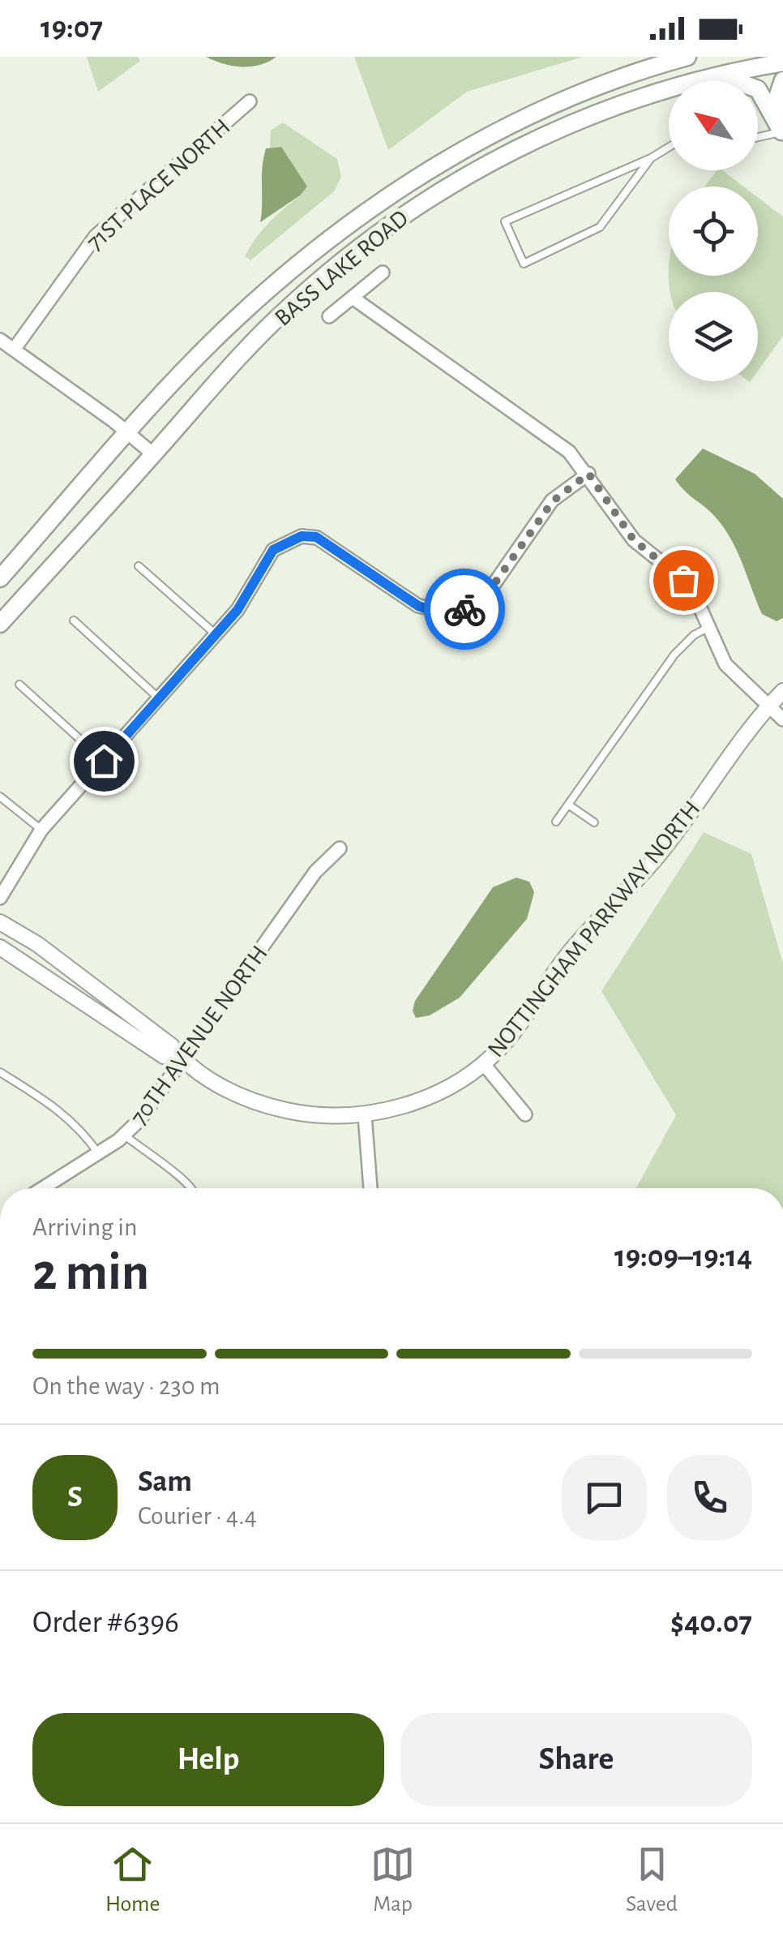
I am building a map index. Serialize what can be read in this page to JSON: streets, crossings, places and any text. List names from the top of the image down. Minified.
{"streets":{"main road":["BASS LAKE ROAD"],"street":["71ST PLACE NORTH","NOTTINGHAM PARKWAY NORTH","70TH AVENUE NORTH"]},"crossings":[["NOTTINGHAM PARKWAY NORTH","70TH AVENUE NORTH"]],"north":"top left","page":{"status":"19:07","heading":["2 min","Arriving in","19:09–19:14"],"panel":["Sam","Courier · 4.4","Order #6396","$40.07"],"bar":"On the way · 230 m","round":"S","buttons":["Help","Share"],"tabs":["Home","Map","Saved"]}}
